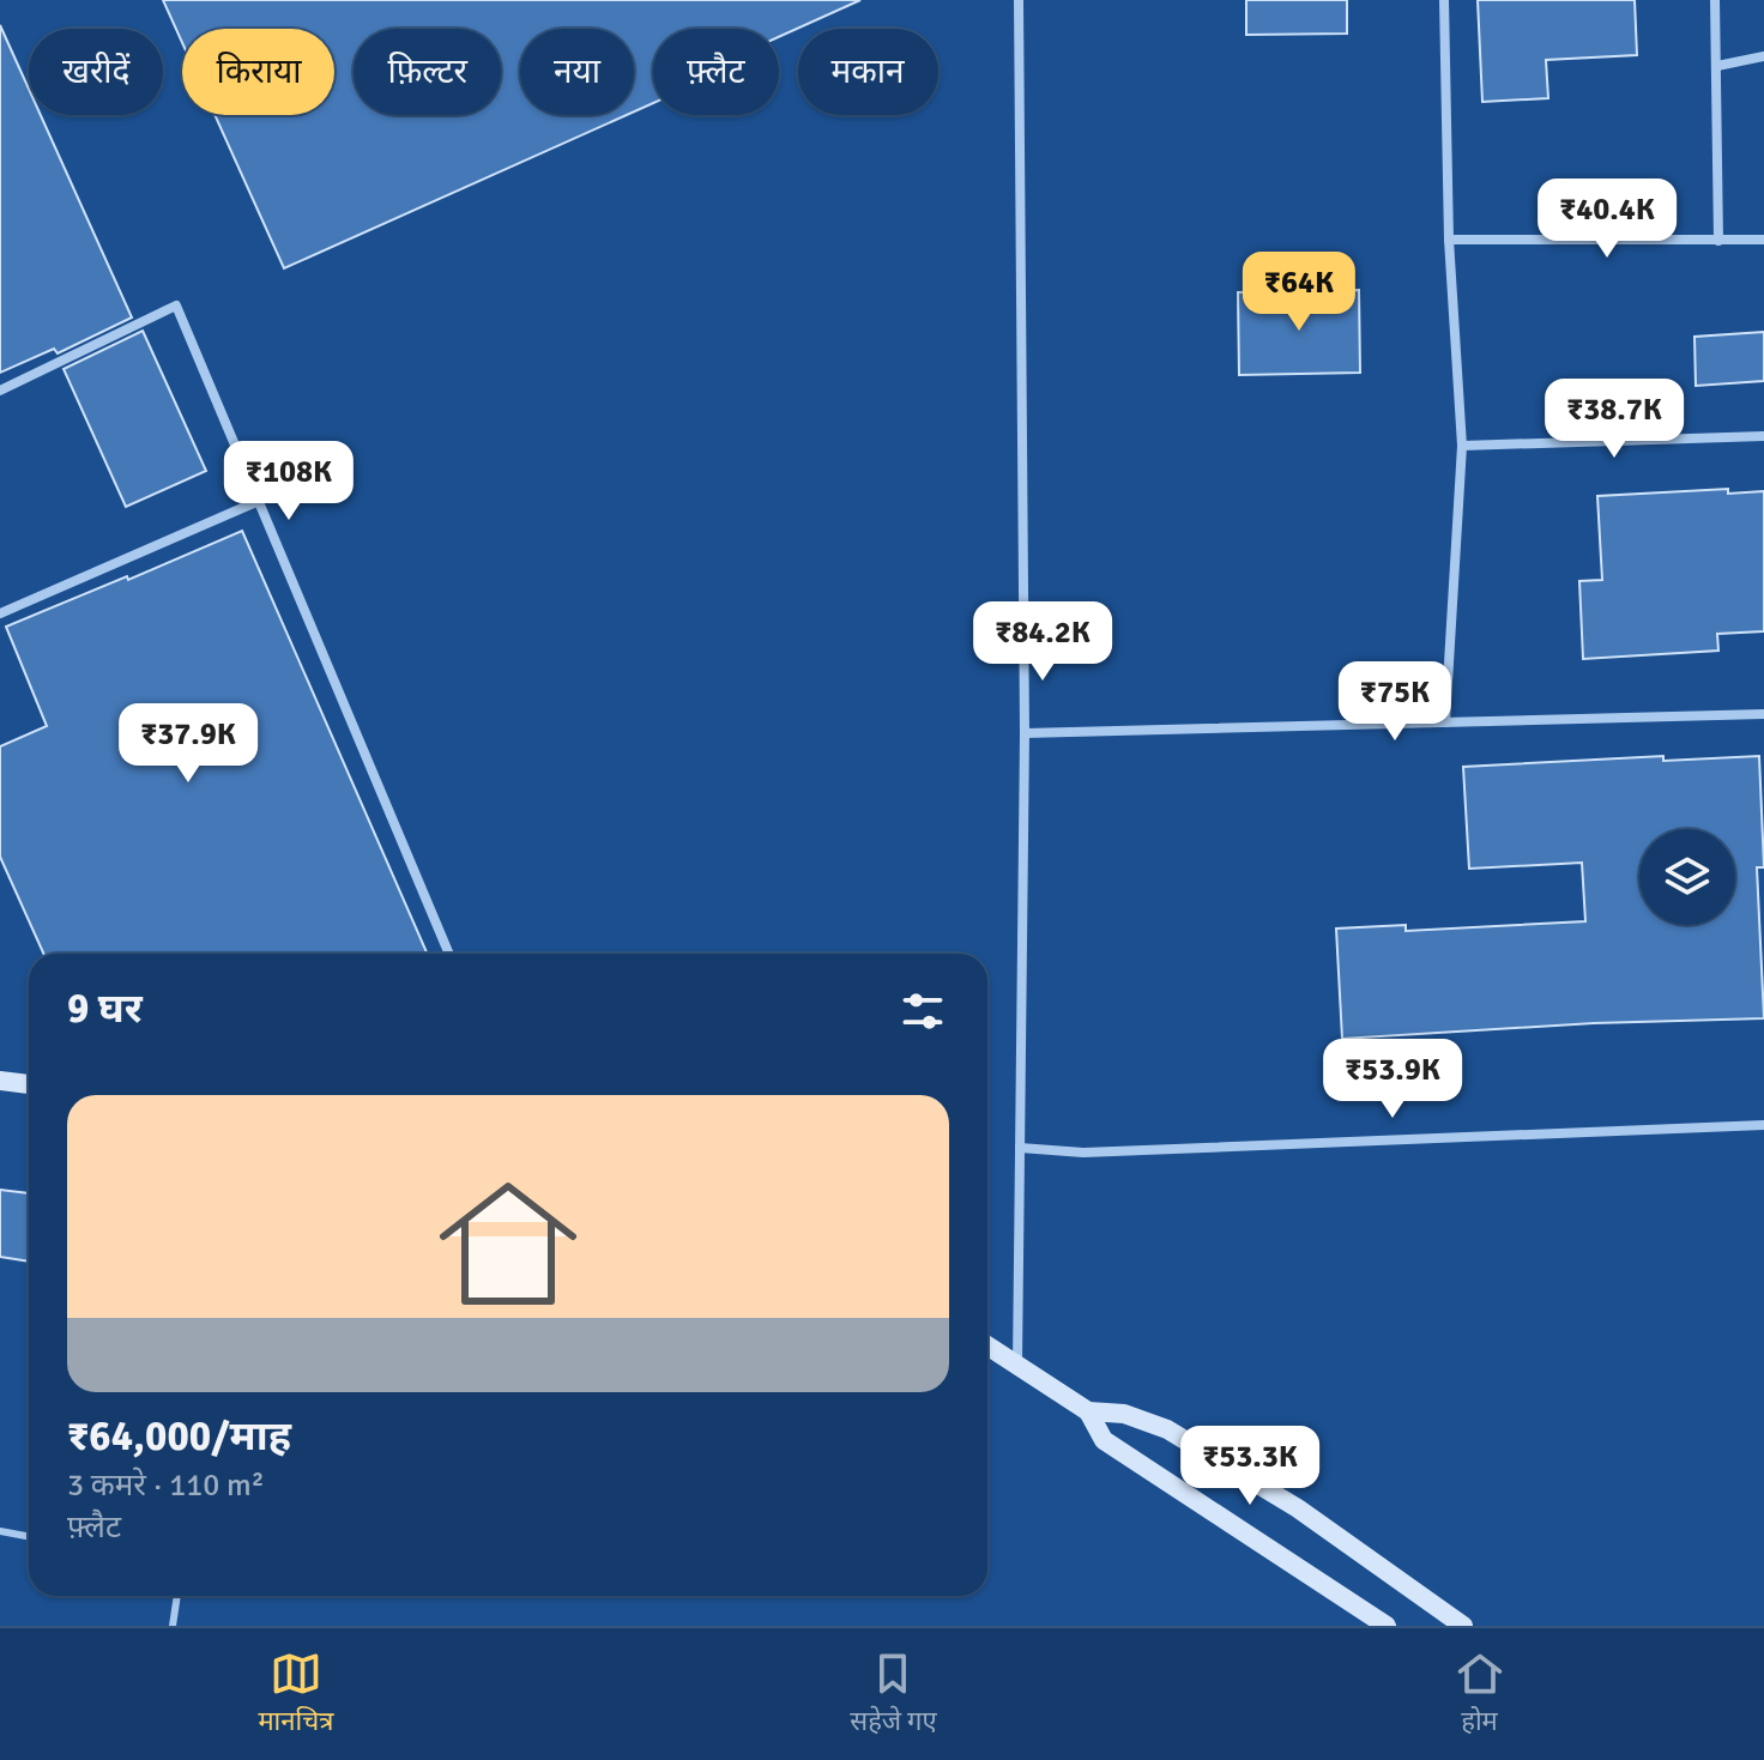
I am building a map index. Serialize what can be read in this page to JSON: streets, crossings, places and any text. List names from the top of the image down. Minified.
{"page":{"chip":["खरीदें","किराया","फ़िल्टर","नया","फ़्लैट","मकान"],"price":["₹40.4K","₹64K","₹38.7K","₹108K","₹84.2K","₹75K","₹37.9K","₹53.9K","₹53.3K"],"heading":"9 घर","list":[{"name":"₹64,000/माह","note":"3 कमरे · 110 m² · फ़्लैट"}],"tabs":["मानचित्र","सहेजे गए","होम"]}}
